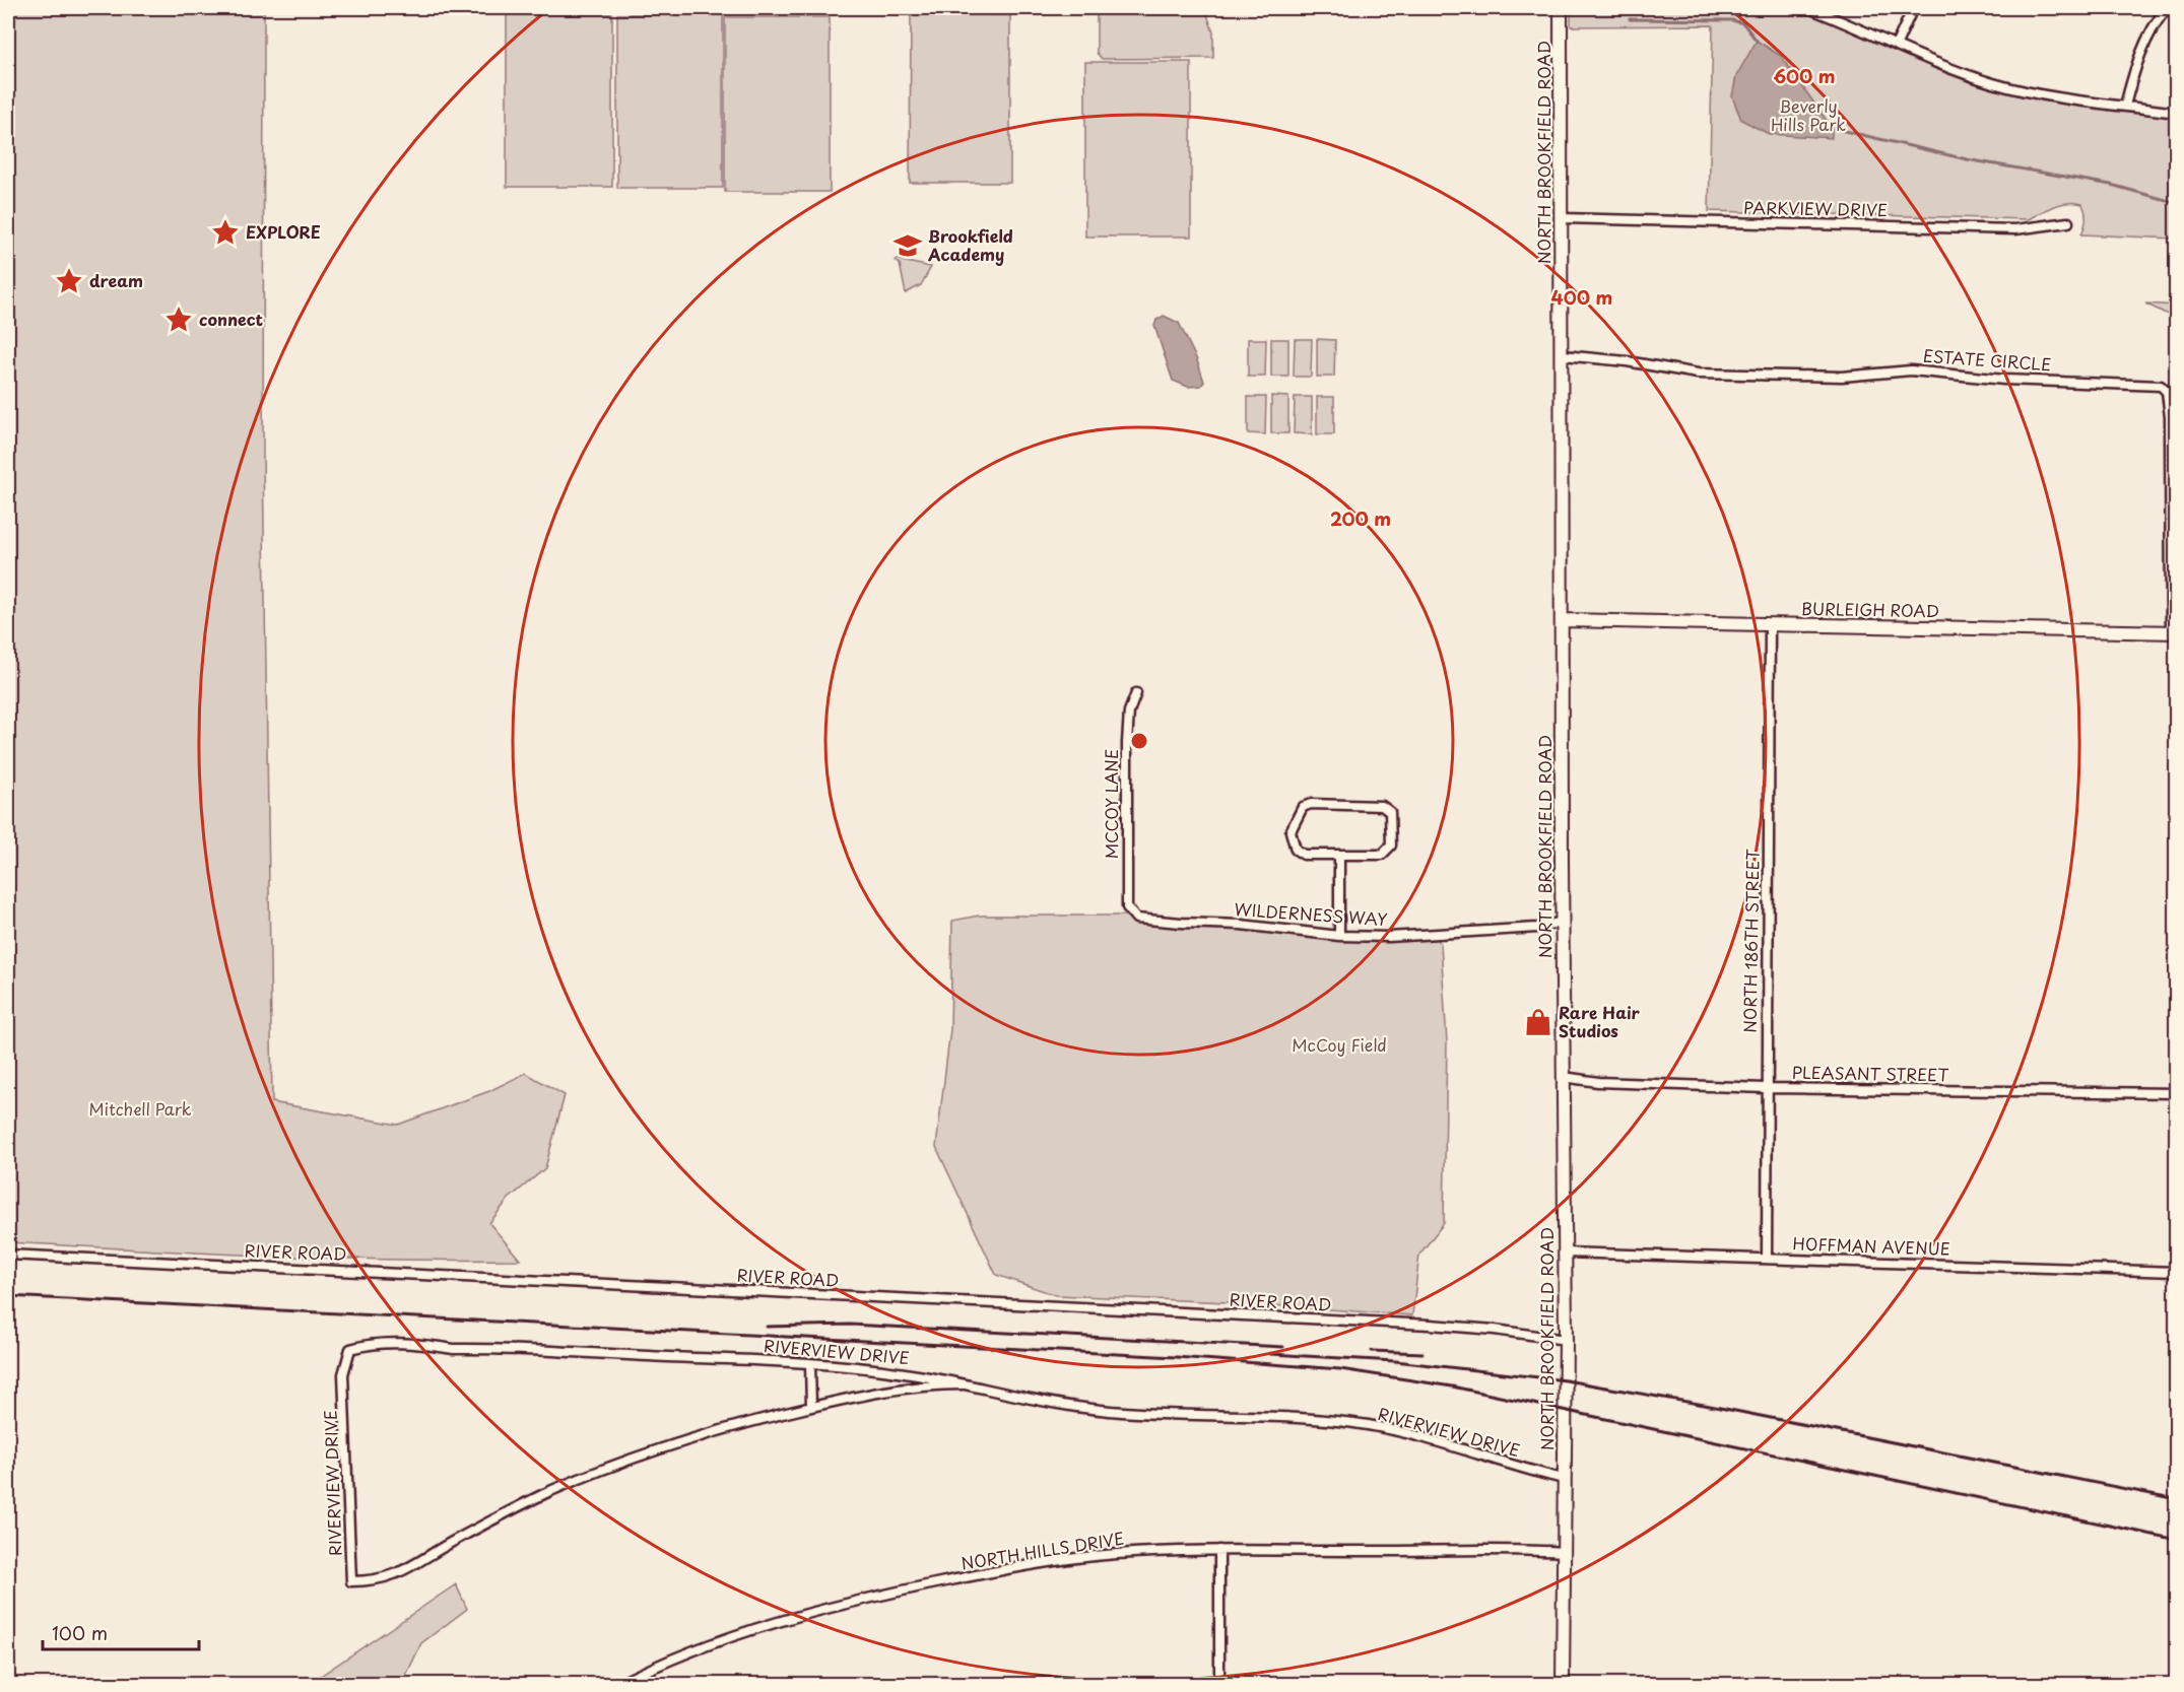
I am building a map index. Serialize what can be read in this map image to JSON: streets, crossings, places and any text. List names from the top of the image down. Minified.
{"streets":{"street":["NORTH BROOKFIELD ROAD","PARKVIEW DRIVE","ESTATE CIRCLE","BURLEIGH ROAD","MCCOY LANE","WILDERNESS WAY","NORTH 186TH STREET","PLEASANT STREET","HOFFMAN AVENUE","RIVER ROAD","RIVERVIEW DRIVE","NORTH HILLS DRIVE"]},"crossings":[["NORTH BROOKFIELD ROAD","PARKVIEW DRIVE"],["NORTH BROOKFIELD ROAD","ESTATE CIRCLE"],["NORTH BROOKFIELD ROAD","BURLEIGH ROAD"],["NORTH BROOKFIELD ROAD","WILDERNESS WAY"],["NORTH BROOKFIELD ROAD","PLEASANT STREET"],["NORTH BROOKFIELD ROAD","HOFFMAN AVENUE"],["NORTH BROOKFIELD ROAD","RIVER ROAD"],["NORTH BROOKFIELD ROAD","RIVERVIEW DRIVE"],["NORTH BROOKFIELD ROAD","NORTH HILLS DRIVE"],["ESTATE CIRCLE","BURLEIGH ROAD"],["BURLEIGH ROAD","NORTH 186TH STREET"],["MCCOY LANE","WILDERNESS WAY"],["NORTH 186TH STREET","PLEASANT STREET"],["NORTH 186TH STREET","HOFFMAN AVENUE"]],"parks":["Beverly Hills Park","McCoy Field","Mitchell Park"],"places":{"place":["EXPLORE","dream","connect"],"school or university":["Brookfield Academy"],"shop":["Rare Hair Studios"]},"scale_bar":"100 m","rings":["600 m","400 m","200 m"]}
